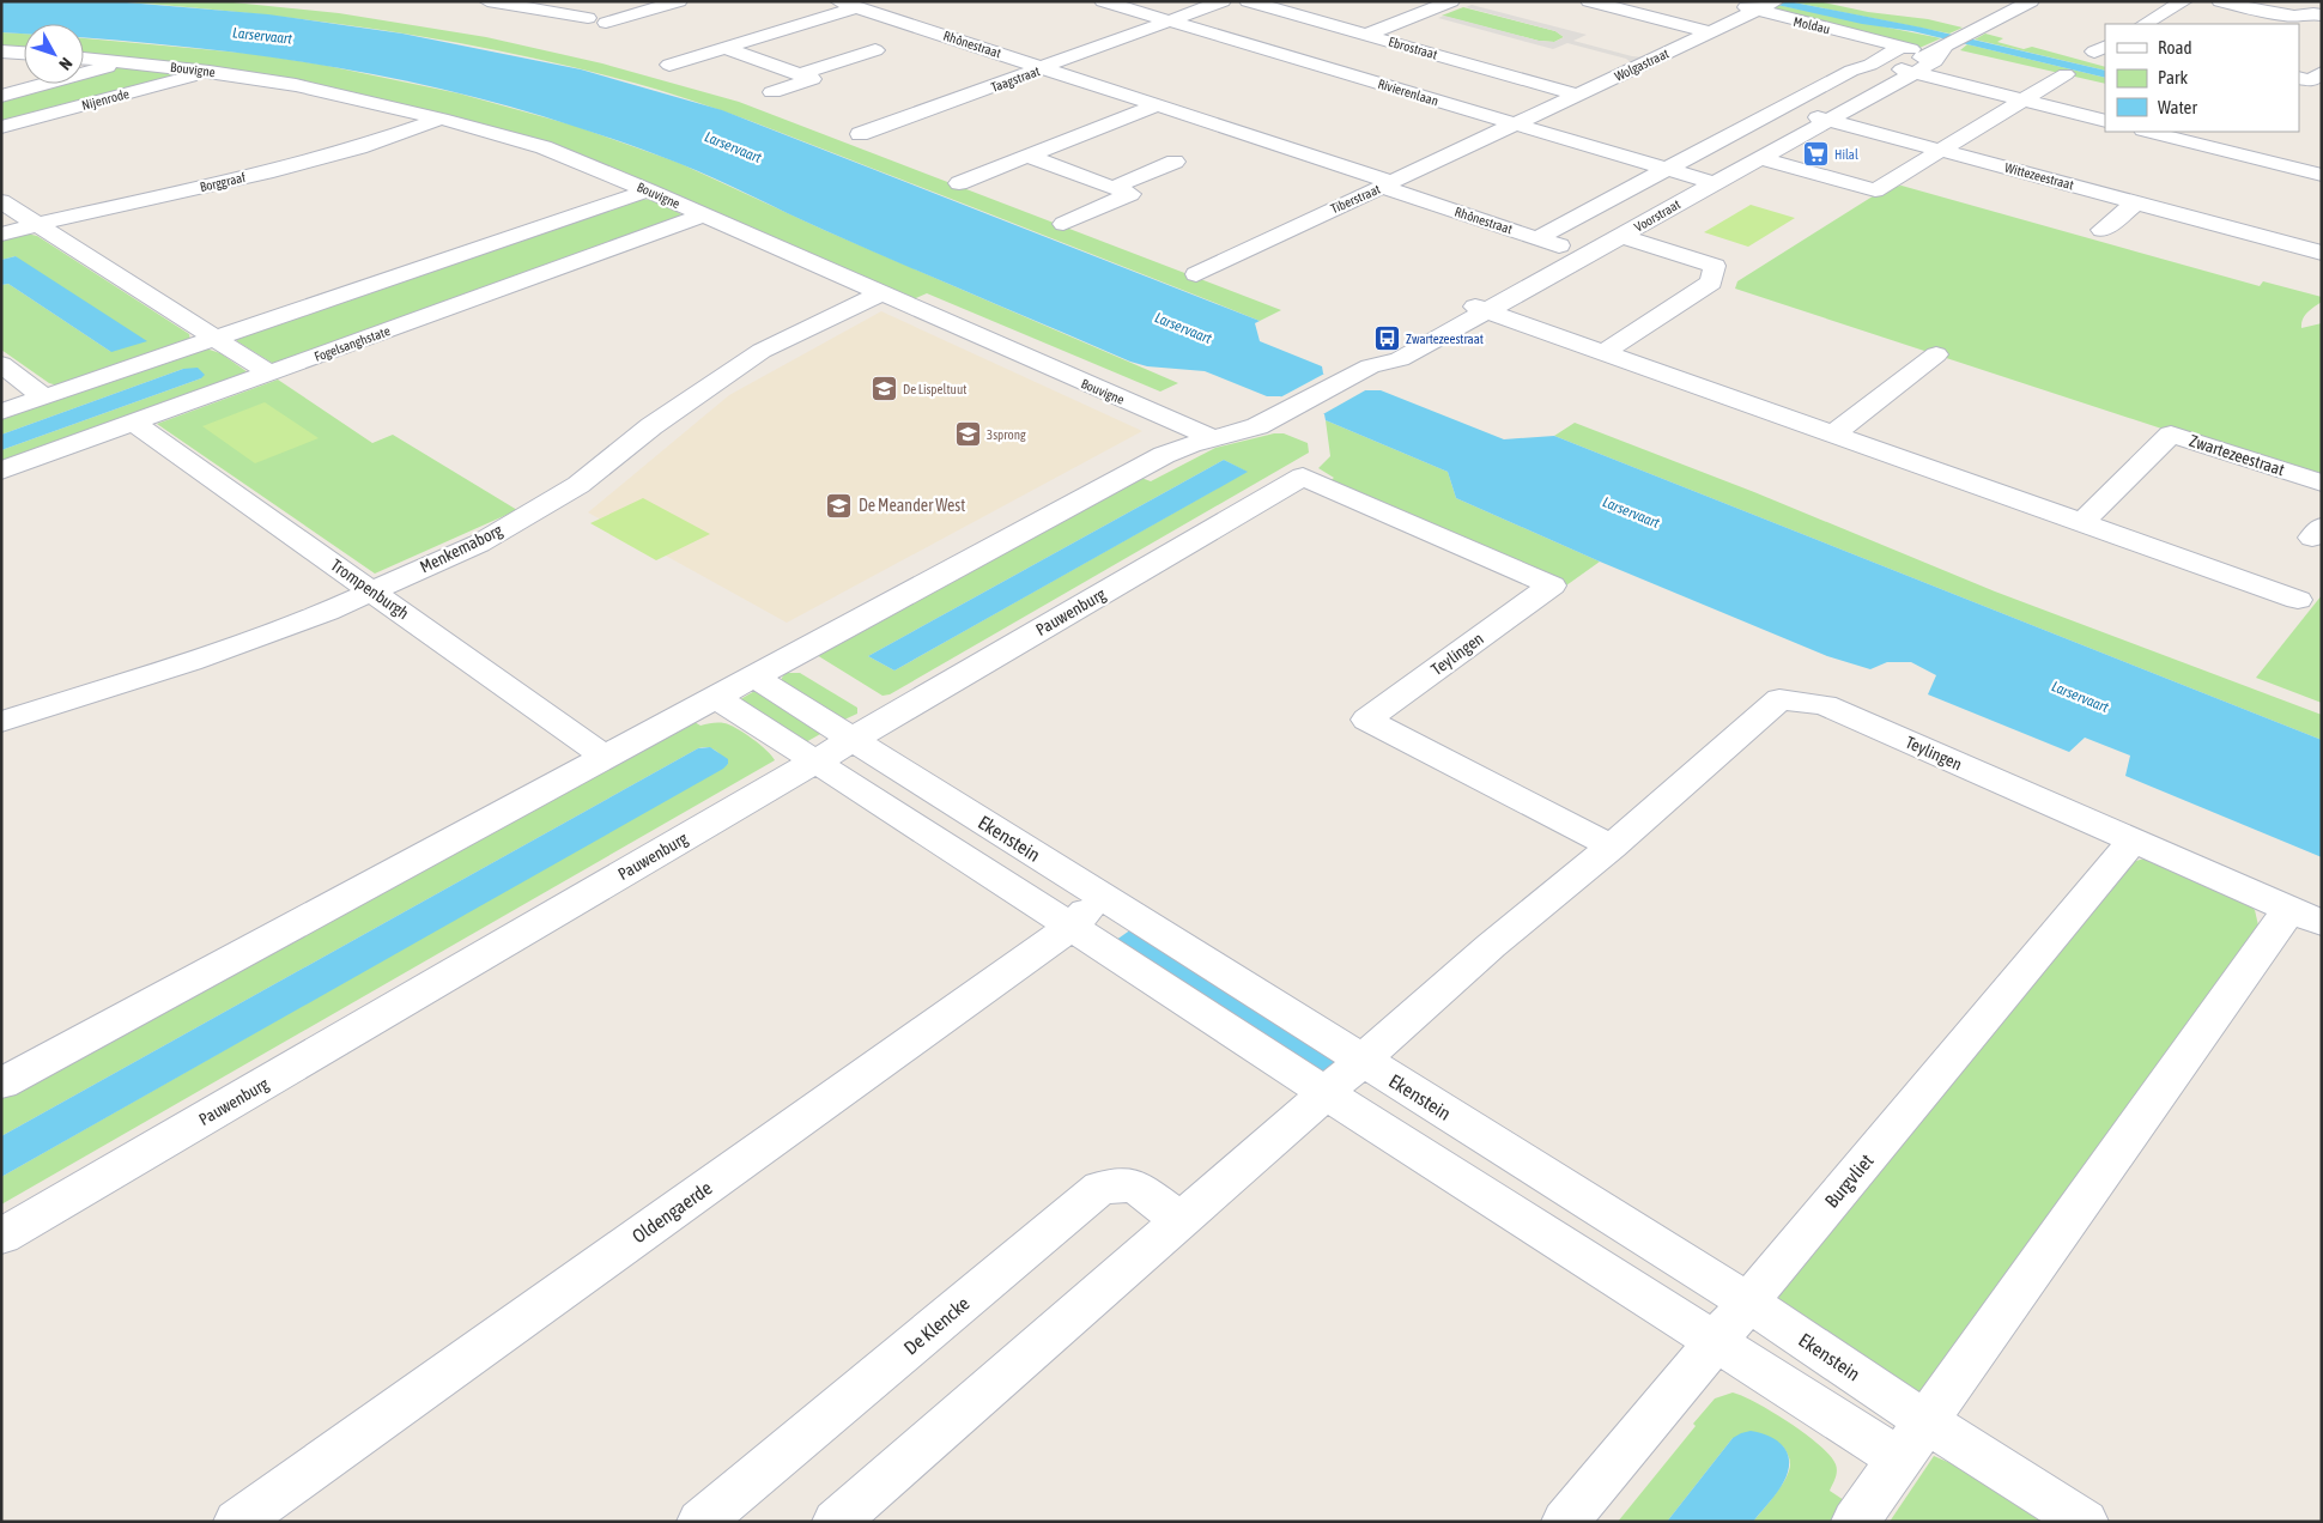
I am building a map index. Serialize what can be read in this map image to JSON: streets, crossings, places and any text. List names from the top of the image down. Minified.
{"streets":{"street":["Moldau","Rhônestraat","Ebrostraat","Wolgastraat","Bouvigne","Taagstraat","Rivierenlaan","Nijenrode","Wittezeestraat","Borggraaf","Tiberstraat","Voorstraat","Fogelsanghstate","Zwartezeestraat","Menkemaborg","Trompenburgh","Pauwenburg","Teylingen","Ekenstein","Burgvliet","Oldengaerde","De Klencke"]},"crossings":[["Moldau","Wolgastraat"],["Rhônestraat","Taagstraat"],["Rhônestraat","Tiberstraat"],["Rhônestraat","Voorstraat"],["Ebrostraat","Wolgastraat"],["Wolgastraat","Rivierenlaan"],["Wolgastraat","Tiberstraat"],["Bouvigne","Nijenrode"],["Bouvigne","Borggraaf"],["Bouvigne","Voorstraat"],["Bouvigne","Fogelsanghstate"],["Bouvigne","Menkemaborg"],["Taagstraat","Rivierenlaan"],["Rivierenlaan","Tiberstraat"],["Rivierenlaan","Voorstraat"],["Wittezeestraat","Voorstraat"],["Fogelsanghstate","Trompenburgh"],["Menkemaborg","Trompenburgh"],["Pauwenburg","Teylingen"],["Pauwenburg","Ekenstein"],["Teylingen","Ekenstein"],["Teylingen","Burgvliet"],["Ekenstein","Burgvliet"],["Ekenstein","Oldengaerde"]],"water":["Larservaart"],"places":{"supermarket":["Hilal"],"bus stop":["Zwartezeestraat"],"school or university":["De Lispeltuut","3sprong","De Meander West"]},"legend":["Road","Park","Water"],"north":"bottom right"}
